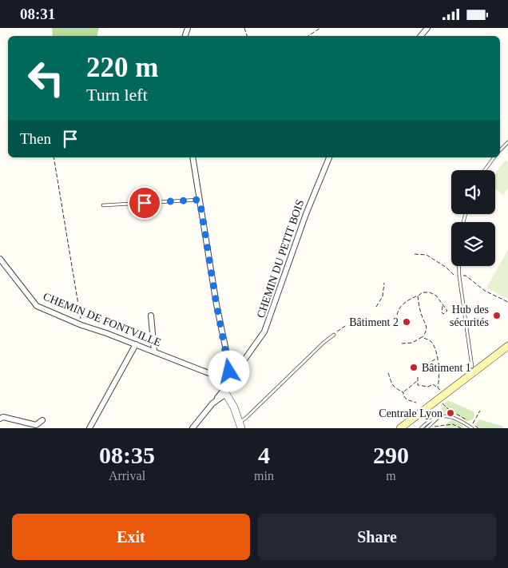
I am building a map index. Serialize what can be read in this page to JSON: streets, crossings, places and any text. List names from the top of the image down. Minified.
{"streets":{"street":["CHEMIN DU PETIT BOIS","CHEMIN DE FONTVILLE"]},"crossings":[["CHEMIN DU PETIT BOIS","CHEMIN DE FONTVILLE"]],"places":["Hub des sécurités","Bâtiment 2","Bâtiment 1","Centrale Lyon"],"page":{"status":"08:31","turn":["220 m","Turn left"],"then":"Then","eta":["08:35","Arrival","4","min","290","m"],"buttons":["Exit","Share"]}}
